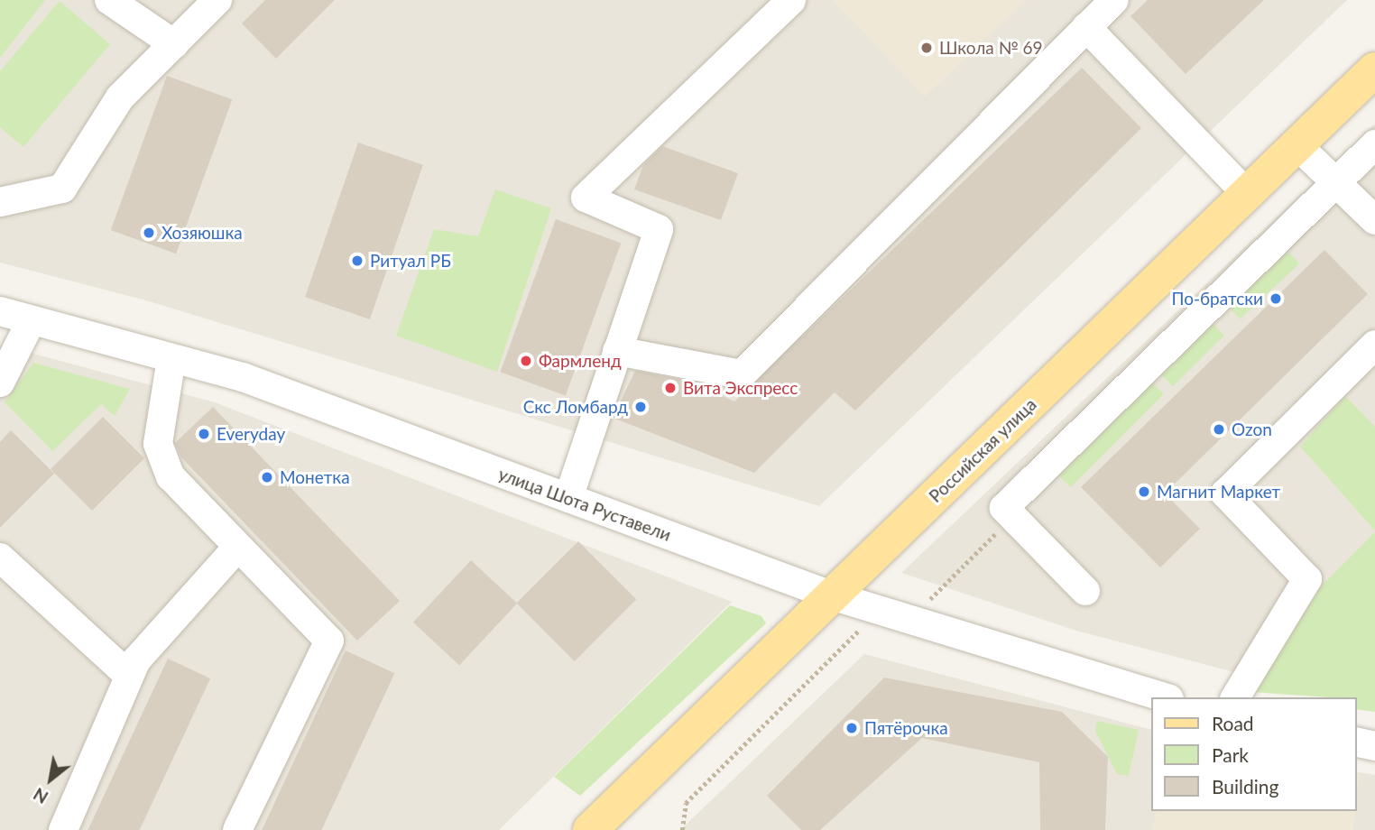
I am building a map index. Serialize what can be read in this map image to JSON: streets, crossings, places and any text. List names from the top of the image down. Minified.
{"streets":{"main road":["Российская улица"],"street":["улица Шота Руставели"]},"crossings":[["Российская улица","улица Шота Руставели"]],"places":["Школа № 69","Хозяюшка","Ритуал РБ","По-братски","Фармленд","Вита Экспресс","Скс Ломбард","Ozon","Everyday","Монетка","Магнит Маркет","Пятёрочка"],"legend":["Road","Park","Building"],"north":"bottom left"}
